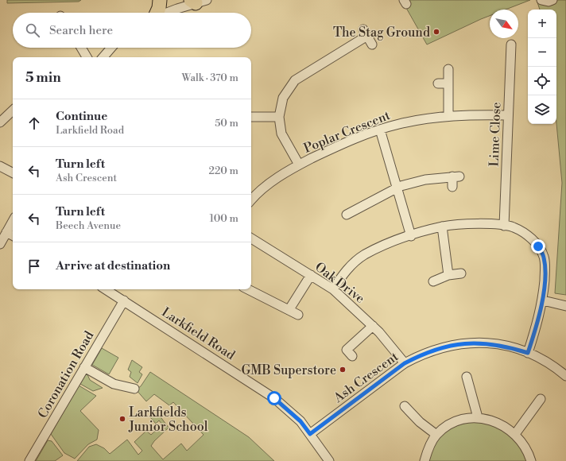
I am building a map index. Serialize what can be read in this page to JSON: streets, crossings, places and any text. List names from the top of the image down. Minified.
{"streets":{"street":["Poplar Crescent","Lime Close","Oak Drive","Larkfield Road","Coronation Road","Ash Crescent"]},"crossings":[["Poplar Crescent","Lime Close"],["Oak Drive","Ash Crescent"],["Larkfield Road","Coronation Road"],["Larkfield Road","Ash Crescent"]],"places":["The Stag Ground","GMB Superstore","Larkfields Junior School"],"north":"bottom right","page":{"map_buttons":["+","−"],"search":"Search here","heading":["5 min","Walk · 370 m"],"list":[["Continue","Larkfield Road","50 m"],["Turn left","Ash Crescent","220 m"],["Turn left","Beech Avenue","100 m"],"Arrive at destination"]}}
